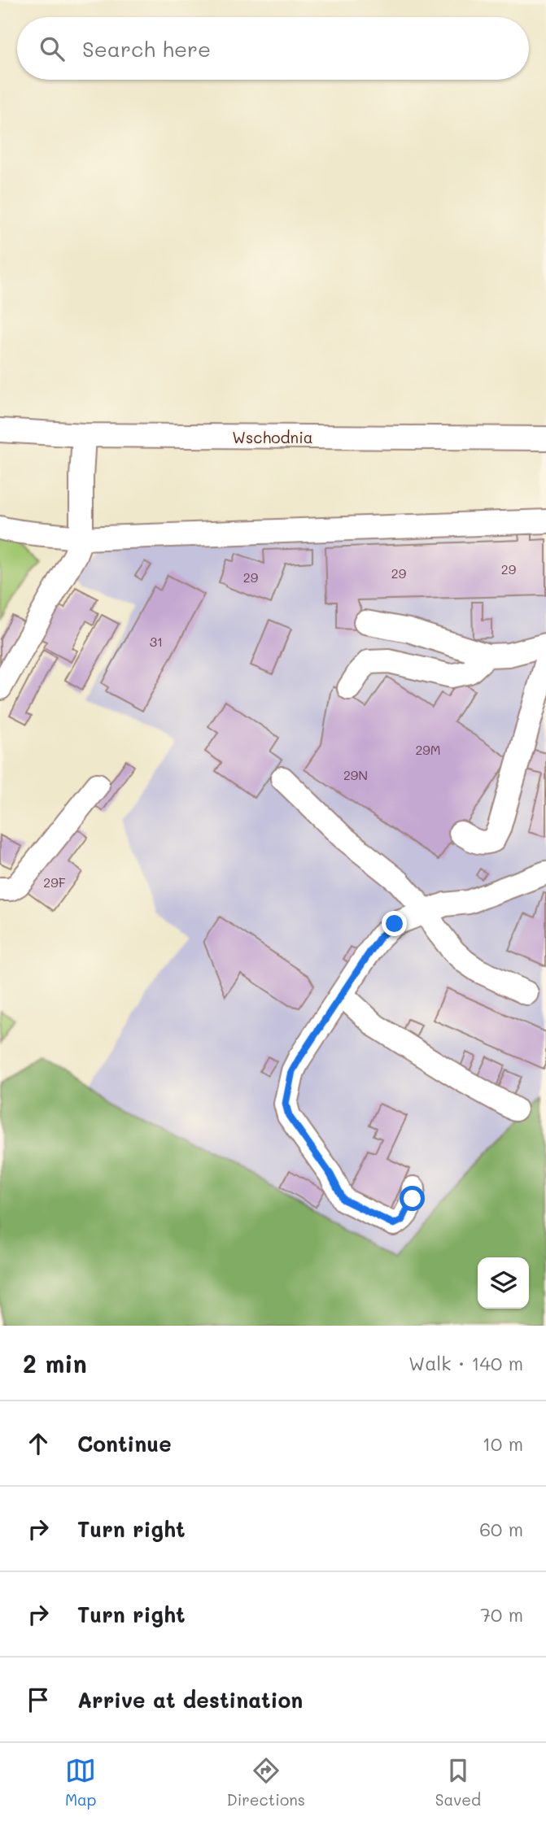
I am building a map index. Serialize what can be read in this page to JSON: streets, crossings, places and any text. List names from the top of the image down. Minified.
{"streets":{"street":["Wschodnia"]},"house_numbers":["29","29","29","31","29M","29N","29F"],"page":{"search":"Search here","heading":["2 min","Walk · 140 m"],"list":[["Continue","10 m"],["Turn right","60 m"],["Turn right","70 m"],"Arrive at destination"],"nav":["Map","Directions","Saved"]}}
